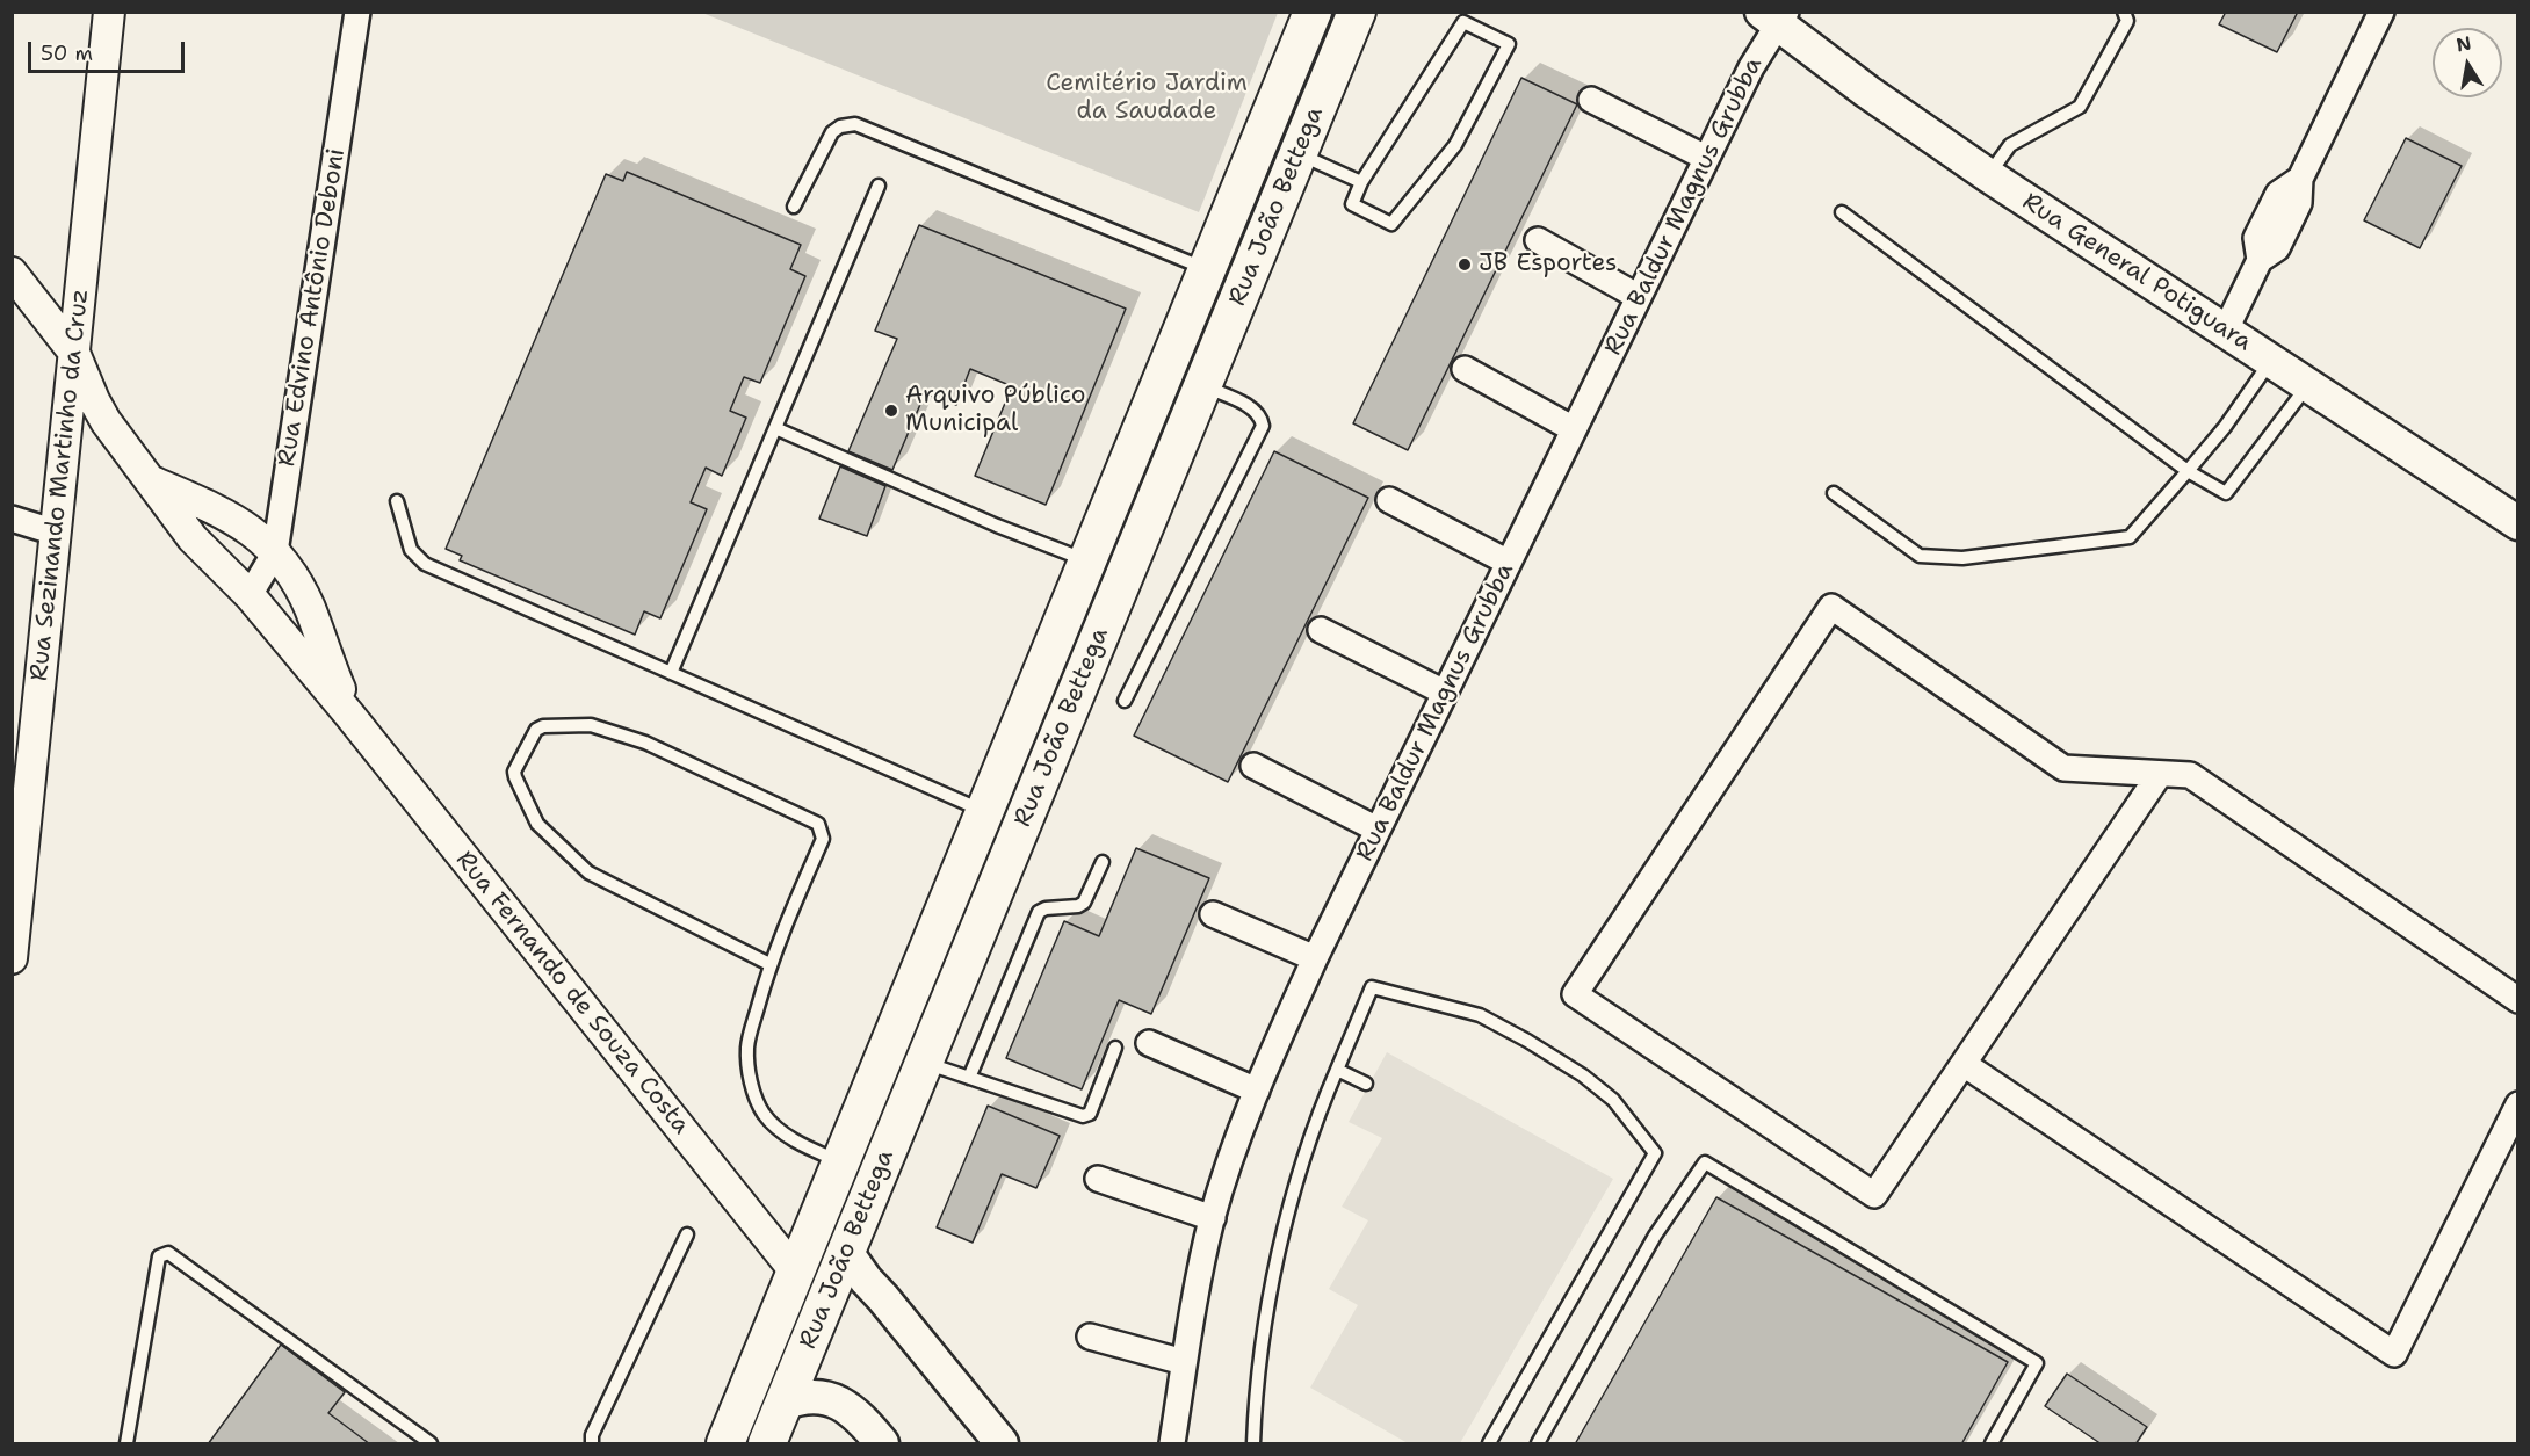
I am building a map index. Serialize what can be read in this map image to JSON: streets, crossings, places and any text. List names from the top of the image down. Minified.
{"streets":{"main road":["Rua João Bettega","Rua General Potiguara"],"street":["Rua Baldur Magnus Grubba","Rua Edvino Antônio Deboni","Rua Sezinando Martinho da Cruz","Rua Fernando de Souza Costa"]},"crossings":[["Rua João Bettega","Rua Fernando de Souza Costa"],["Rua Baldur Magnus Grubba","Rua General Potiguara"],["Rua Edvino Antônio Deboni","Rua Fernando de Souza Costa"],["Rua Sezinando Martinho da Cruz","Rua Fernando de Souza Costa"]],"parks":["Cemitério Jardim da Saudade"],"places":["JB Esportes","Arquivo Público Municipal"],"scale_bar":"50 m","north":"top"}
